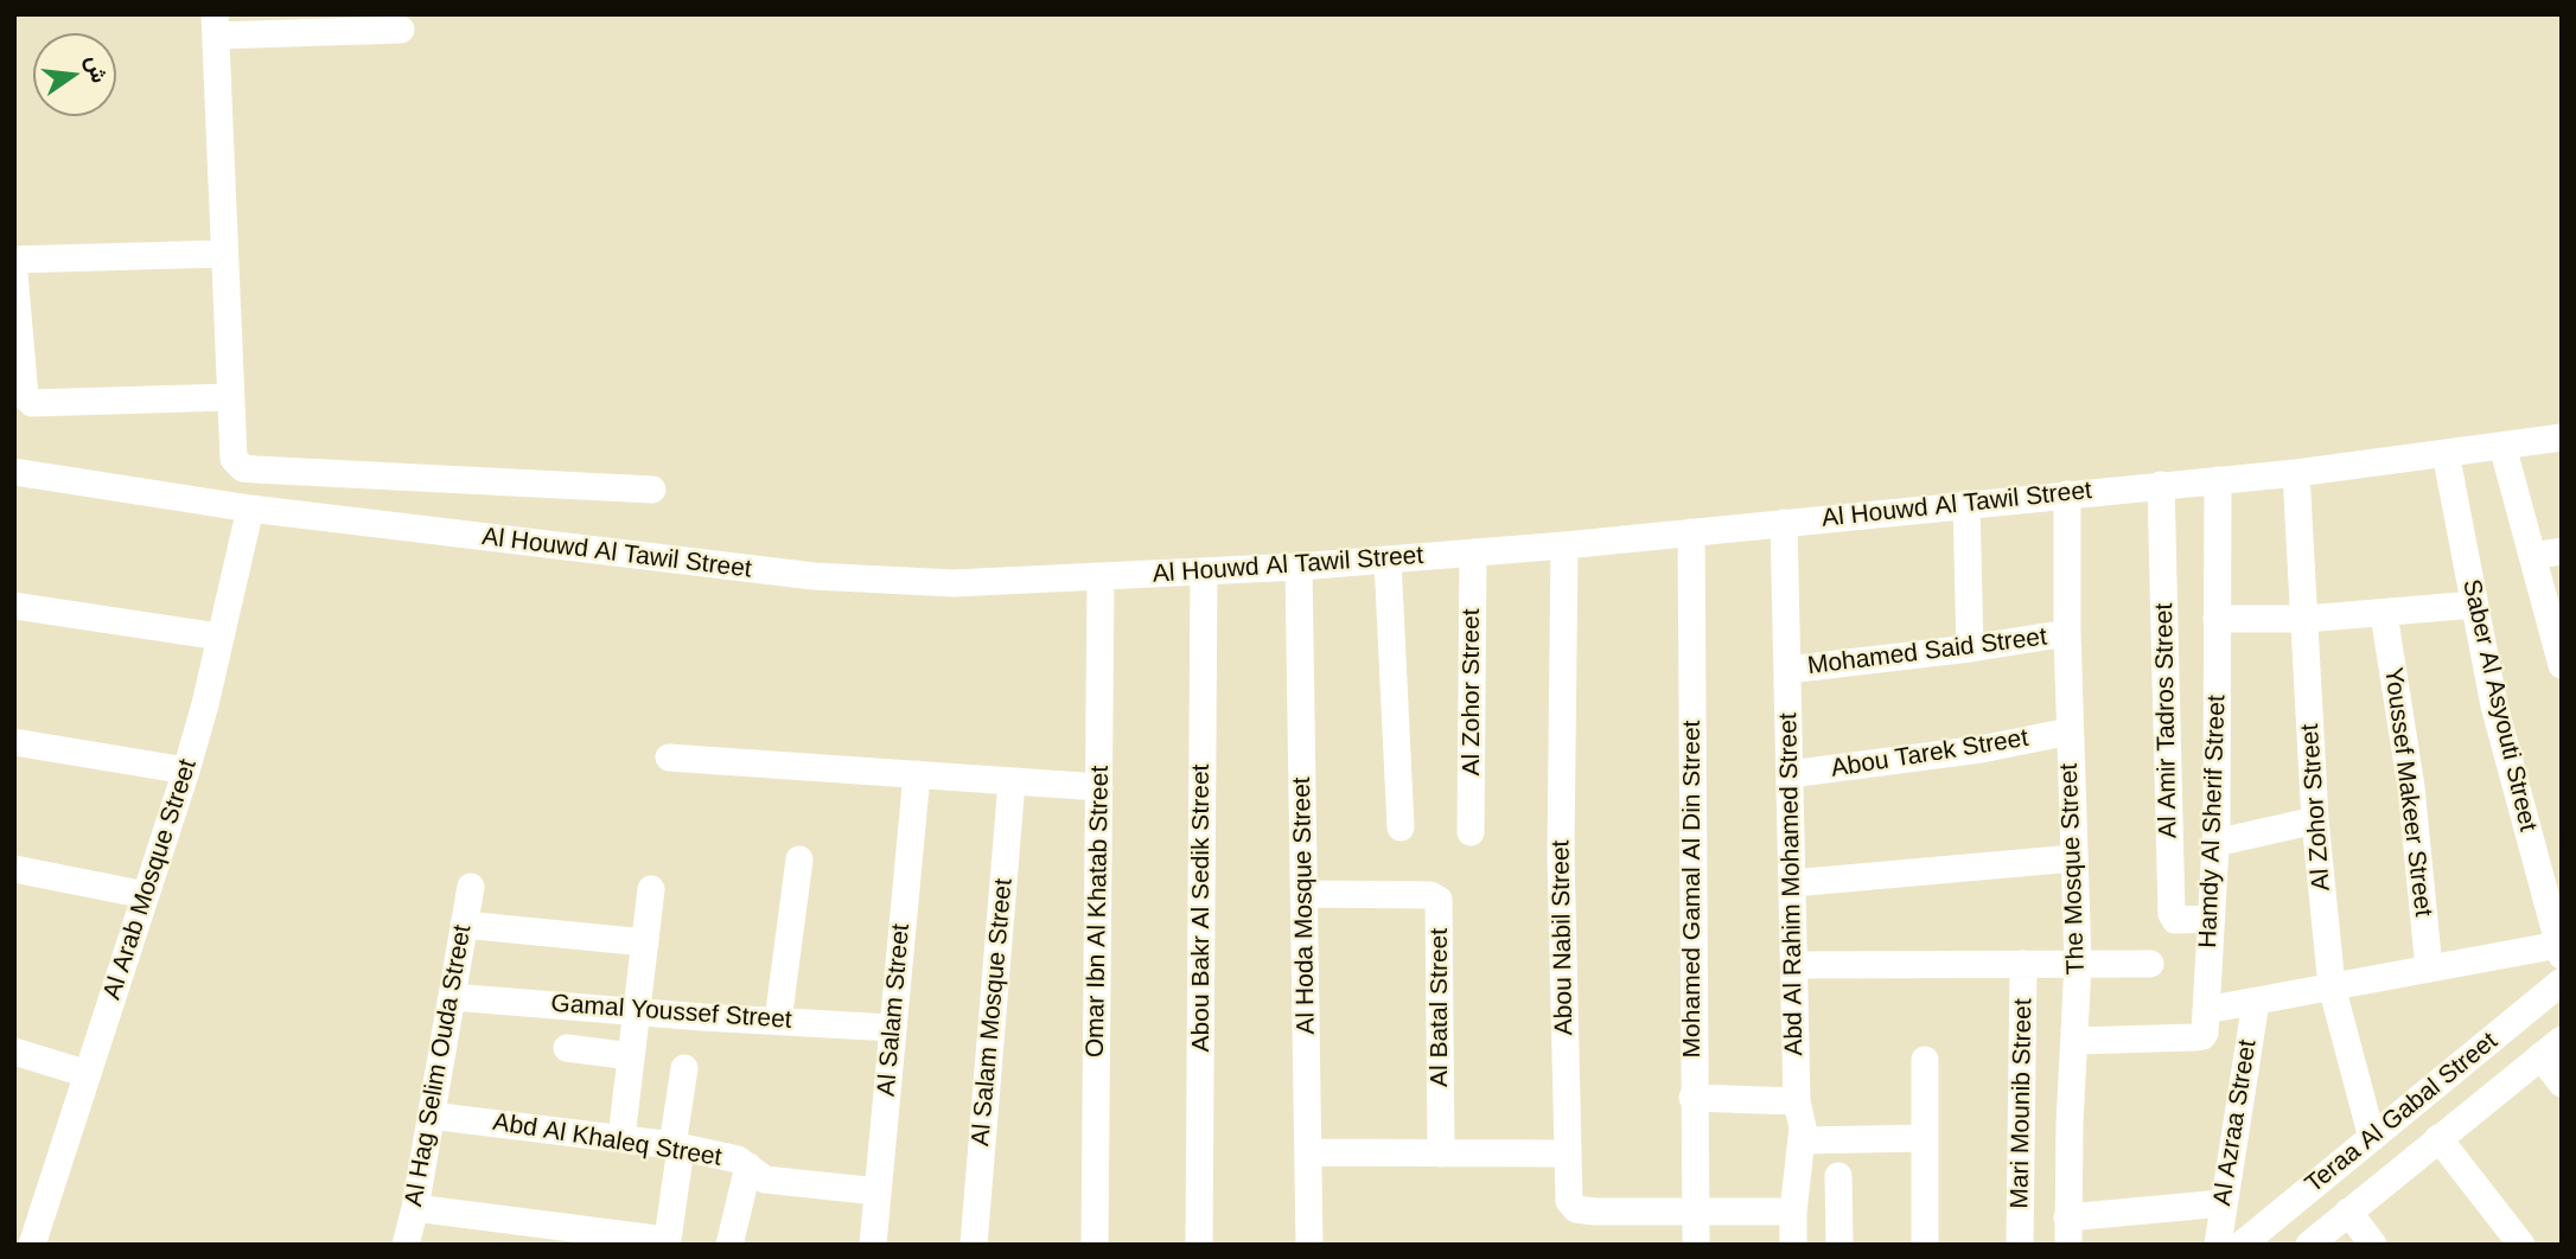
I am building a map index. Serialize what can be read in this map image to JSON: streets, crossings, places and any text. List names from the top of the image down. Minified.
{"streets":{"street":["Al Houwd Al Tawil Street","Mohamed Said Street","Al Zohor Street","Saber Al Asyouti Street","Al Amir Tadros Street","Abou Tarek Street","Youssef Makeer Street","Hamdy Al Sherif Street","The Mosque Street","Al Arab Mosque Street","Abd Al Rahim Mohamed Street","Mohamed Gamal Al Din Street","Al Hoda Mosque Street","Abou Bakr Al Sedik Street","Omar Ibn Al Khatab Street","Abou Nabil Street","Al Batal Street","Al Salam Street","Gamal Youssef Street","Al Salam Mosque Street","Al Hag Selim Ouda Street","Mari Mounib Street","Teraa Al Gabal Street","Al Azraa Street","Abd Al Khaleq Street"]},"crossings":[["Al Houwd Al Tawil Street","Al Zohor Street"],["Al Houwd Al Tawil Street","Saber Al Asyouti Street"],["Al Houwd Al Tawil Street","Al Amir Tadros Street"],["Al Houwd Al Tawil Street","Hamdy Al Sherif Street"],["Al Houwd Al Tawil Street","The Mosque Street"],["Al Houwd Al Tawil Street","Al Arab Mosque Street"],["Al Houwd Al Tawil Street","Abd Al Rahim Mohamed Street"],["Al Houwd Al Tawil Street","Mohamed Gamal Al Din Street"],["Al Houwd Al Tawil Street","Al Hoda Mosque Street"],["Al Houwd Al Tawil Street","Abou Bakr Al Sedik Street"],["Al Houwd Al Tawil Street","Omar Ibn Al Khatab Street"],["Al Houwd Al Tawil Street","Abou Nabil Street"],["Mohamed Said Street","The Mosque Street"],["Mohamed Said Street","Abd Al Rahim Mohamed Street"],["Al Zohor Street","Teraa Al Gabal Street"],["Al Amir Tadros Street","Hamdy Al Sherif Street"],["Abou Tarek Street","The Mosque Street"],["Abou Tarek Street","Abd Al Rahim Mohamed Street"],["Mohamed Gamal Al Din Street","Abou Nabil Street"],["Al Hoda Mosque Street","Al Batal Street"],["Al Salam Street","Gamal Youssef Street"],["Al Salam Street","Abd Al Khaleq Street"],["Gamal Youssef Street","Al Hag Selim Ouda Street"],["Al Hag Selim Ouda Street","Abd Al Khaleq Street"]],"north":"right"}
